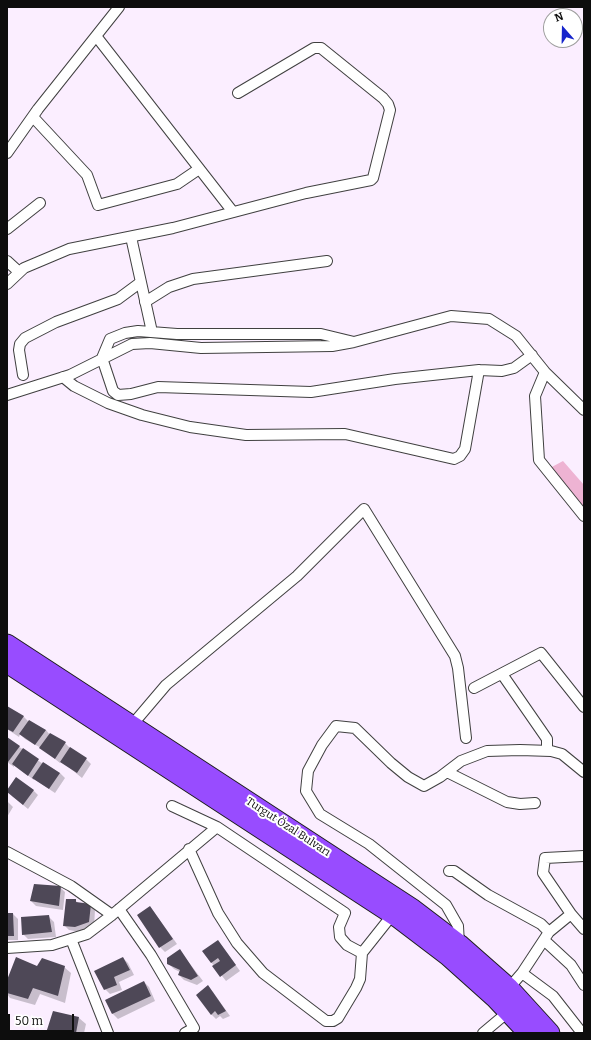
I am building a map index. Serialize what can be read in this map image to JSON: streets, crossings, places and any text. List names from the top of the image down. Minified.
{"streets":{"highway":["Turgut Özal Bulvarı"]},"scale_bar":"50 m","north":"top"}
